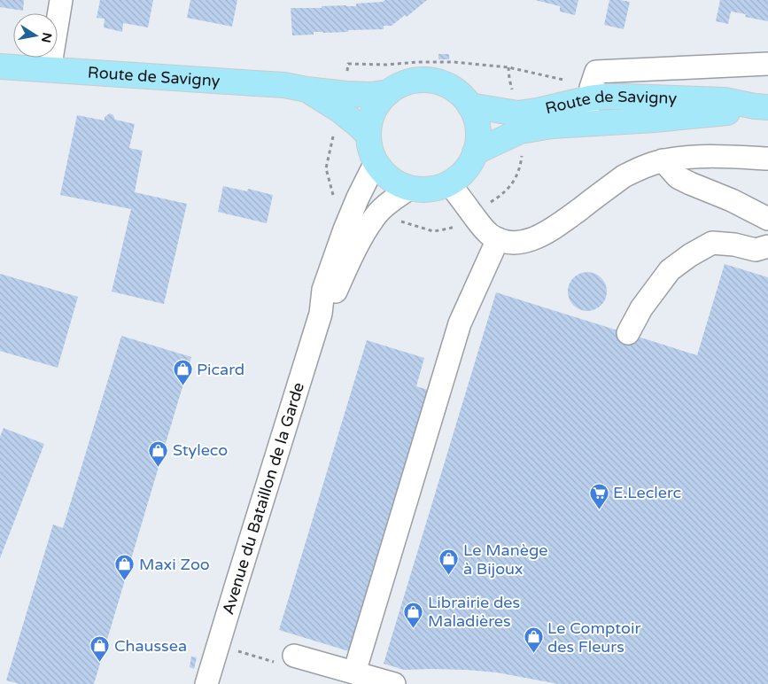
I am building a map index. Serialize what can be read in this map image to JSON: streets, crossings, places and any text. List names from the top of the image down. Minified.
{"streets":{"main road":["Route de Savigny"],"street":["Avenue du Bataillon de la Garde"]},"crossings":[["Route de Savigny","Avenue du Bataillon de la Garde"]],"places":{"shop":["Picard","Styleco","Le Manège à Bijoux","Maxi Zoo","Librairie des Maladières","Le Comptoir des Fleurs","Chaussea"],"supermarket":["E.Leclerc"]},"north":"right"}
